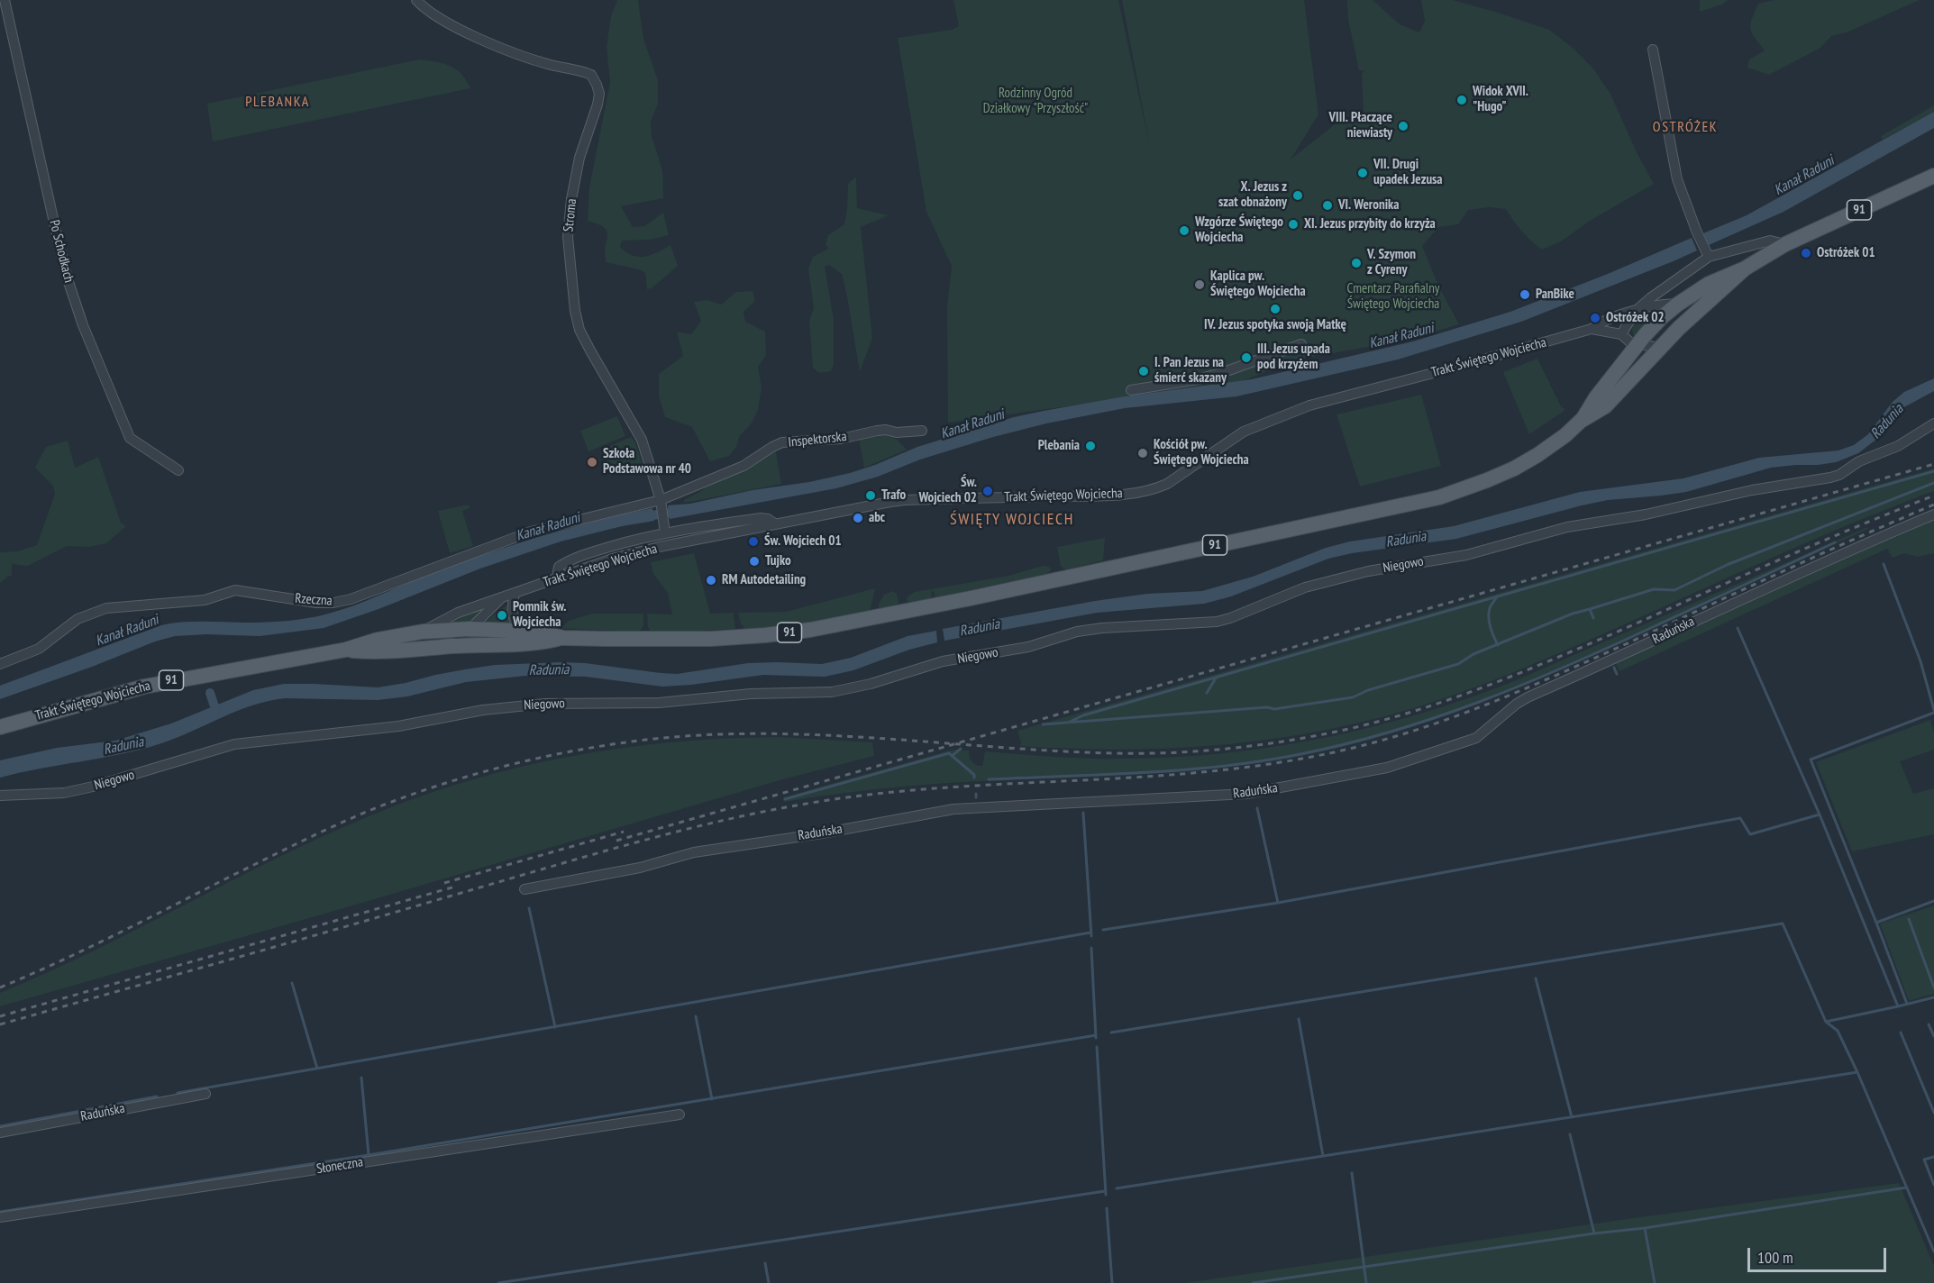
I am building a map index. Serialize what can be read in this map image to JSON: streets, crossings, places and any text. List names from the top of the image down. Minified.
{"streets":{"main road":["91","Trakt Świętego Wojciecha"],"street":["Stroma","Po Schodkach","Inspektorska","Niegowo","Rzeczna","Raduńska","Słoneczna"]},"crossings":[["Stroma","Inspektorska"],["Stroma","Rzeczna"],["Inspektorska","Rzeczna"]],"districts":["PLEBANKA","OSTRÓŻEK","ŚWIĘTY WOJCIECH"],"water":["Kanał Raduni","Radunia"],"parks":["Rodzinny Ogród Działkowy \"Przyszłość\"","Cmentarz Parafialny Świętego Wojciecha"],"places":["Widok XVII. \"Hugo\"","VIII. Płaczące niewiasty","VII. Drugi upadek Jezusa","X. Jezus z szat obnażony","VI. Weronika","XI. Jezus przybity do krzyża","Wzgórze Świętego Wojciecha","Ostróżek 01","V. Szymon z Cyreny","Kaplica pw. Świętego Wojciecha","PanBike","IV. Jezus spotyka swoją Matkę","Ostróżek 02","III. Jezus upada pod krzyżem","I. Pan Jezus na śmierć skazany","Plebania","Kościół pw. Świętego Wojciecha","Szkoła Podstawowa nr 40","Św. Wojciech 02","Trafo","abc","Św. Wojciech 01","Tujko","RM Autodetailing","Pomnik św. Wojciecha"],"scale_bar":"100 m"}
